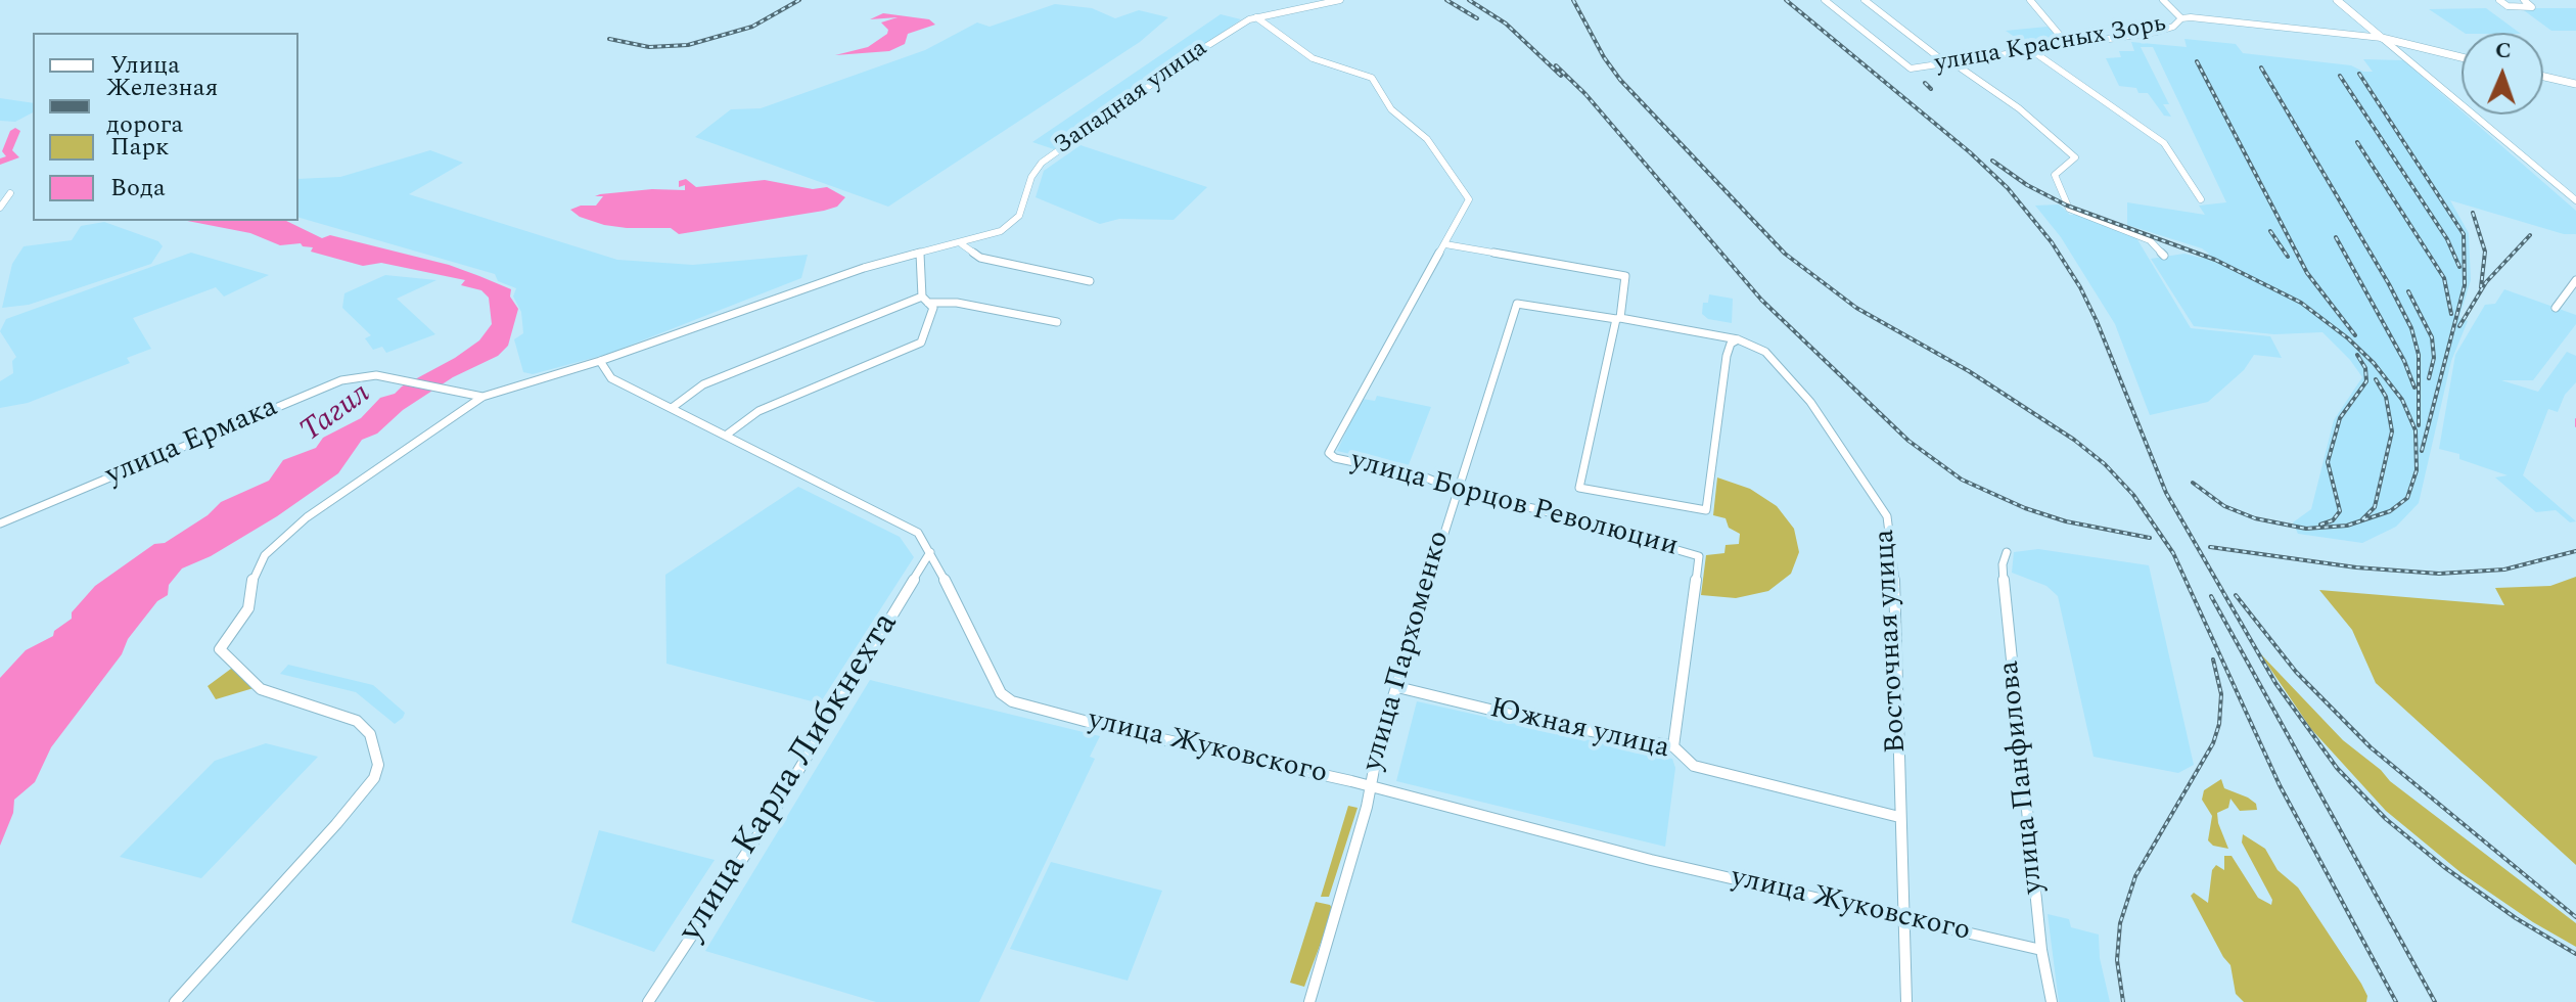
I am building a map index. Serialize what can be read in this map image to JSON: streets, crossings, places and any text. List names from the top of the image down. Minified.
{"streets":{"main road":["улица Красных Зорь"],"street":["Западная улица","улица Ермака","улица Борцов Революции","Восточная улица","улица Пархоменко","Южная улица","улица Жуковского","улица Панфилова","улица Карла Либкнехта"]},"crossings":[["Западная улица","улица Ермака"],["Западная улица","улица Жуковского"],["улица Борцов Революции","улица Пархоменко"],["улица Борцов Революции","Южная улица"],["Восточная улица","улица Пархоменко"],["Восточная улица","Южная улица"],["Восточная улица","улица Жуковского"],["улица Пархоменко","Южная улица"],["улица Пархоменко","улица Жуковского"],["улица Жуковского","улица Панфилова"],["улица Жуковского","улица Карла Либкнехта"]],"water":["Тагил"],"legend":["Улица","Железная дорога","Парк","Вода"],"north":"top"}
